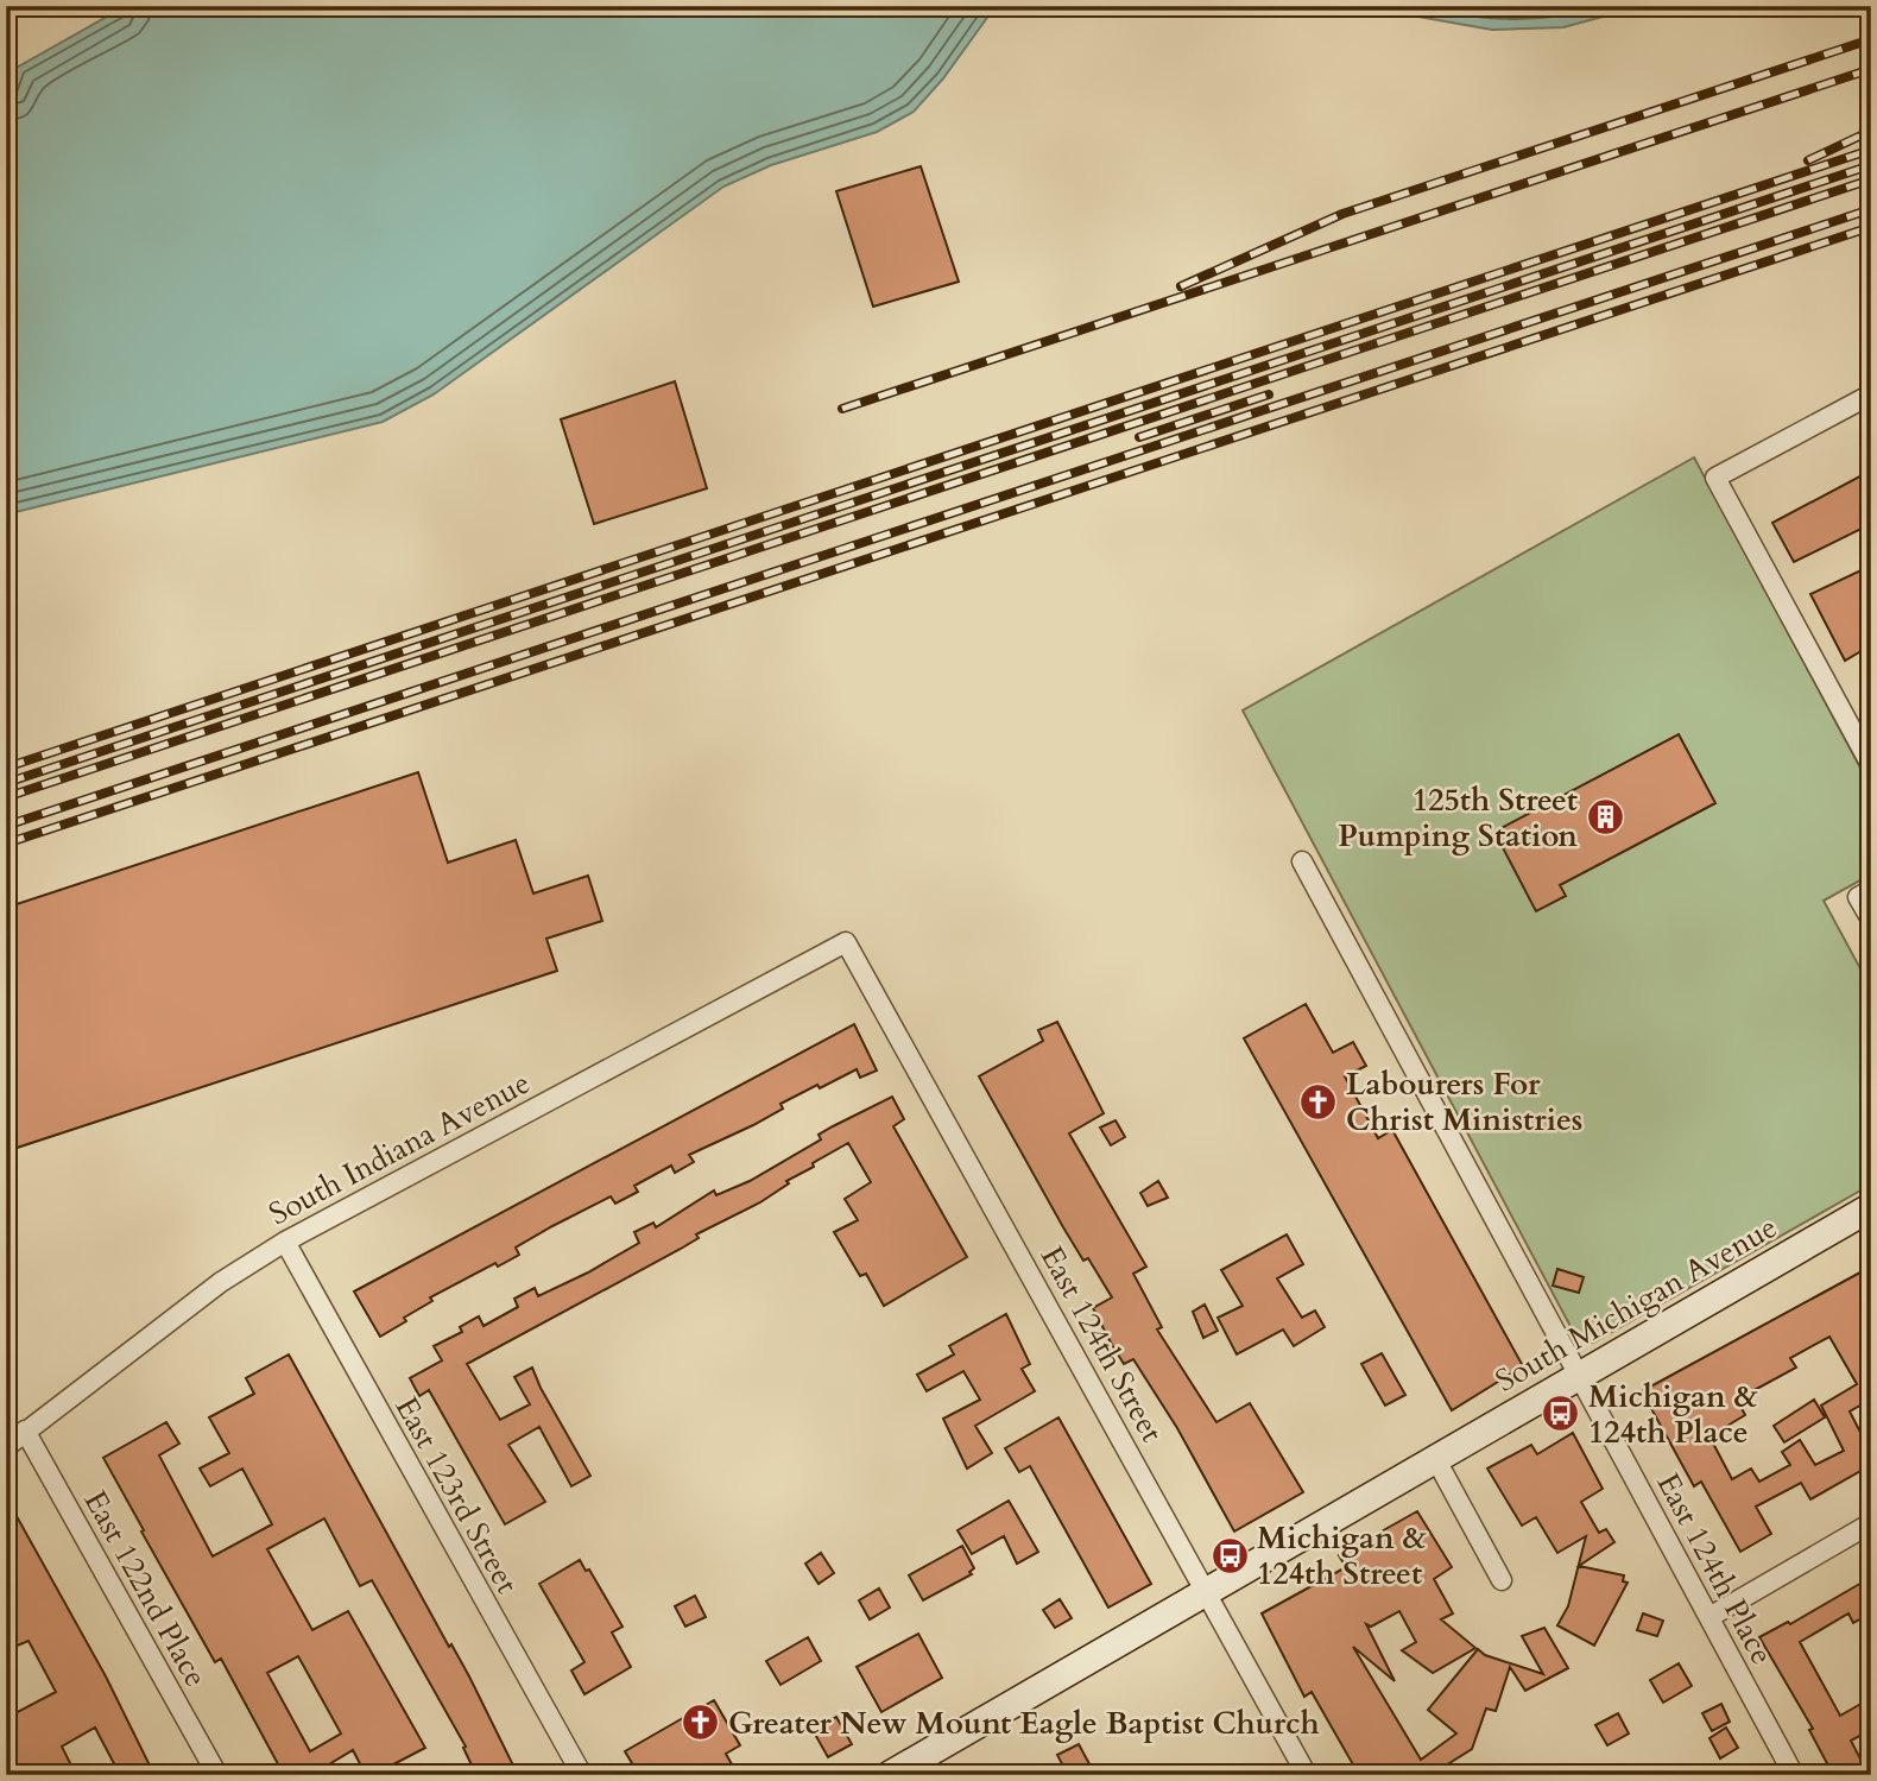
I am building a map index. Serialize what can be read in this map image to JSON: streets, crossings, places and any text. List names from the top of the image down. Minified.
{"streets":{"main road":["South Michigan Avenue"],"street":["South Indiana Avenue","East 124th Street","East 123rd Street","East 124th Place","East 122nd Place"]},"crossings":[["South Indiana Avenue","East 124th Street"],["South Indiana Avenue","East 123rd Street"],["South Indiana Avenue","East 122nd Place"],["South Michigan Avenue","East 124th Street"],["South Michigan Avenue","East 124th Place"]],"places":{"building":["125th Street Pumping Station"],"church":["Labourers For Christ Ministries","Greater New Mount Eagle Baptist Church"],"bus stop":["Michigan & 124th Place","Michigan & 124th Street"]}}
